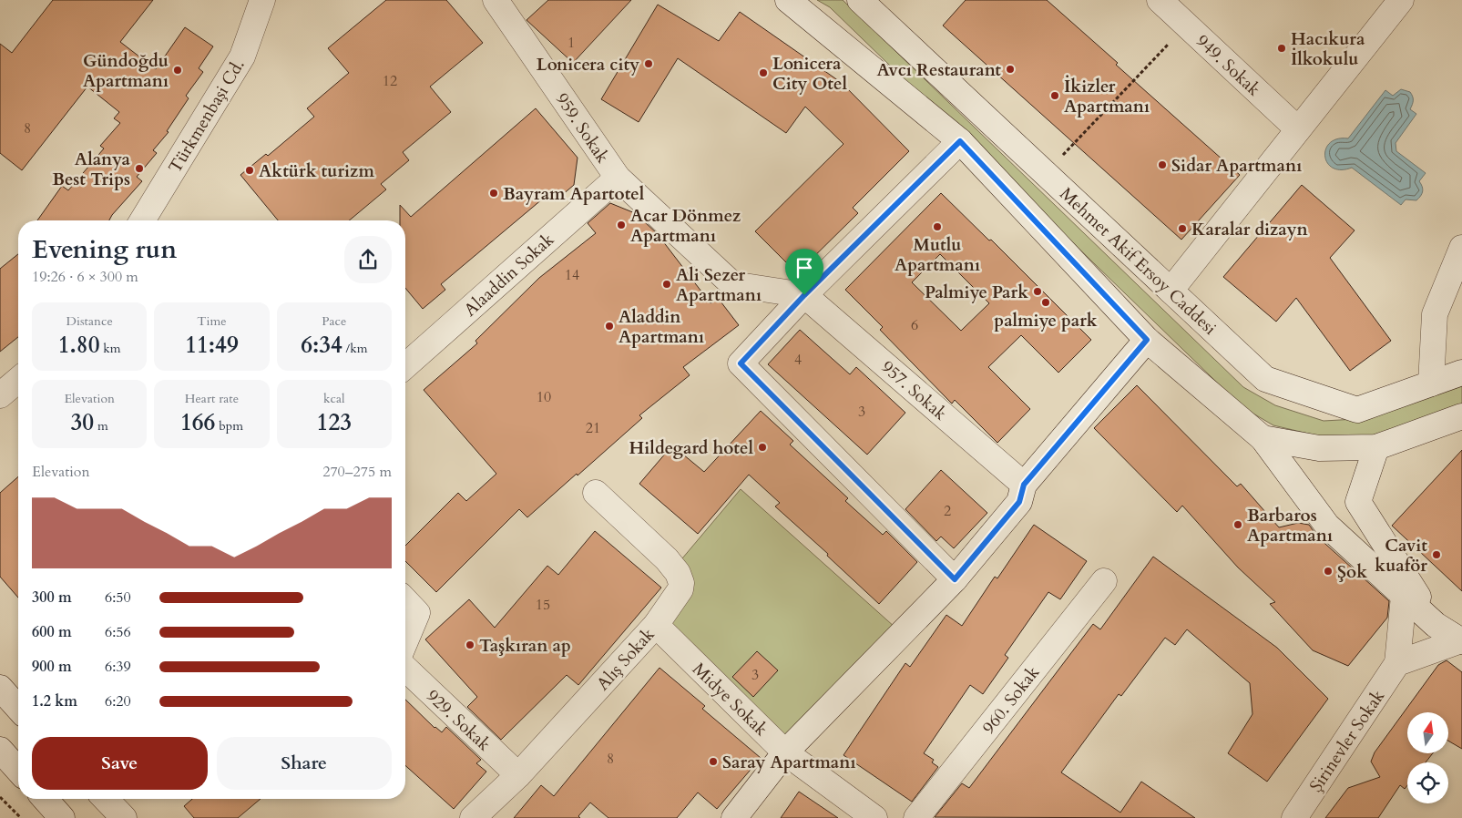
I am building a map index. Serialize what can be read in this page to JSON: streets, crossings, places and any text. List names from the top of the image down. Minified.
{"streets":{"street":["949. Sokak","Türkmenbaşi Cd.","959. Sokak","Mehmet Akif Ersoy Caddesi","Alaaddin Sokak","957. Sokak","Alış Sokak","Midye Sokak","960. Sokak","929. Sokak","Şirinevler Sokak"]},"crossings":[["959. Sokak","Alaaddin Sokak"],["959. Sokak","957. Sokak"],["Alış Sokak","Midye Sokak"],["Alış Sokak","929. Sokak"]],"places":["Hacıkura İlkokulu","Lonicera city","Avcı Restaurant","Gündoğdu Apartmanı","Lonicera City Otel","İkizler Apartmanı","Sidar Apartmanı","Alanya Best Trips","Aktürk turizm","Bayram Apartotel","Acar Dönmez Apartmanı","Mutlu Apartmanı","Karalar dizayn","Ali Sezer Apartmanı","Palmiye Park","palmiye park","Aladdin Apartmanı","Hildegard hotel","Barbaros Apartmanı","Cavit kuaför","Şok","Taşkıran ap","Saray Apartmanı"],"house_numbers":["1","12","8","14","6","4","10","3","21","2","15","3","8"],"north":"top","page":{"heading":["Evening run","19:26 · 6 × 300 m"],"stats":[["Distance","1.80 km"],["Time","11:49"],["Pace","6:34 /km"],["Elevation","30 m"],["Heart rate","166 bpm"],["kcal","123"]],"chart":["Elevation","270–275 m"],"list":[{"name":"300 m","note":"6:50"},{"name":"600 m","note":"6:56"},{"name":"900 m","note":"6:39"},{"name":"1.2 km","note":"6:20"}],"buttons":["Save","Share"]}}
